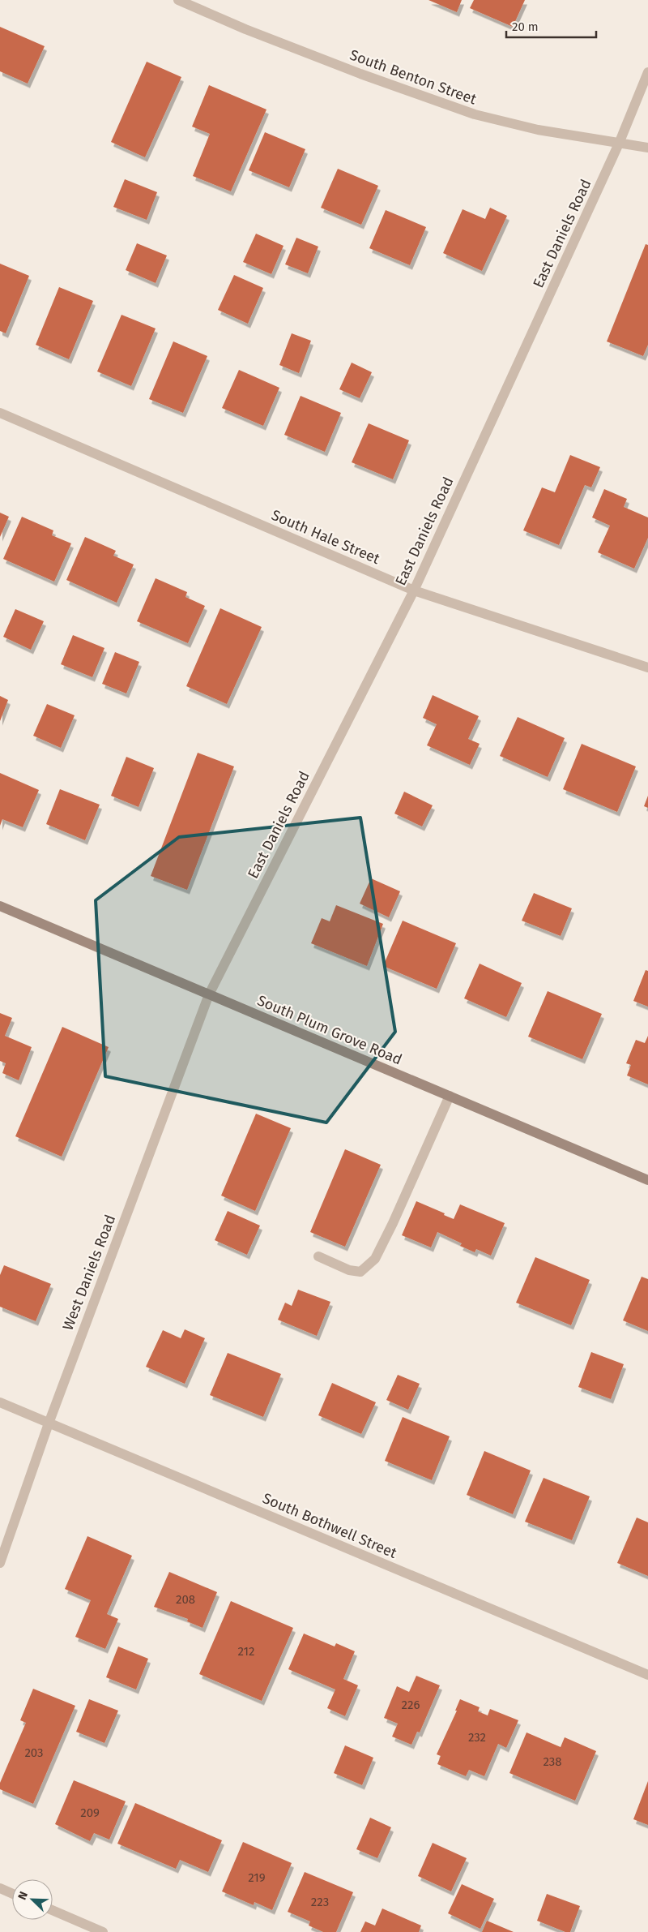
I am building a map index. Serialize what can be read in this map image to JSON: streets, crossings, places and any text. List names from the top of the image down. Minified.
{"streets":{"main road":["South Plum Grove Road"],"street":["South Benton Street","East Daniels Road","South Hale Street","West Daniels Road","South Bothwell Street"]},"crossings":[["South Benton Street","East Daniels Road"],["East Daniels Road","South Hale Street"],["East Daniels Road","South Plum Grove Road"],["East Daniels Road","West Daniels Road"],["South Plum Grove Road","West Daniels Road"],["West Daniels Road","South Bothwell Street"]],"house_numbers":["208","212","226","232","203","238","209","219","223"],"scale_bar":"20 m","north":"top left"}
